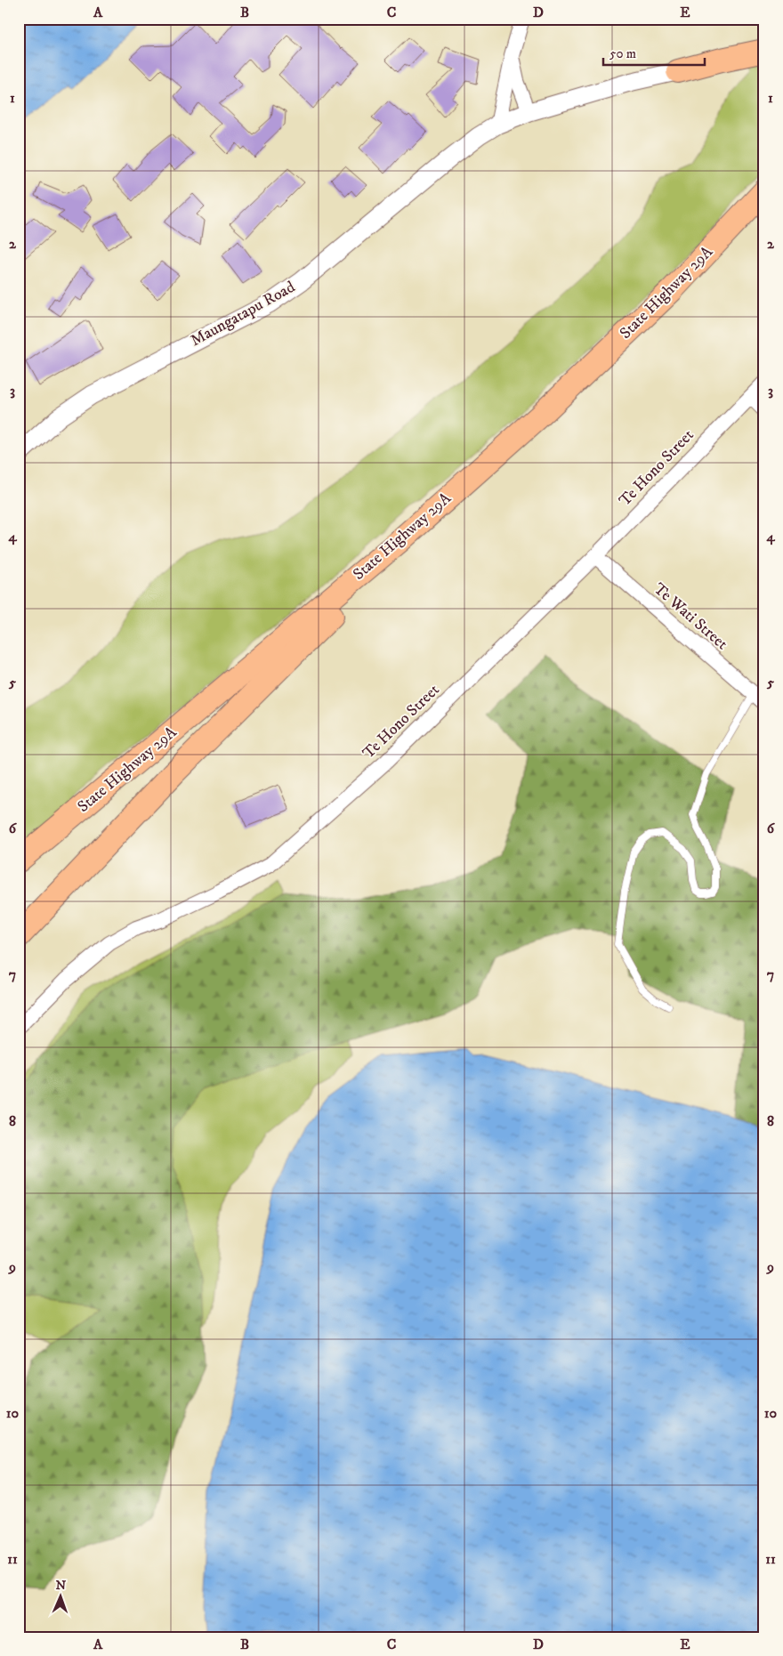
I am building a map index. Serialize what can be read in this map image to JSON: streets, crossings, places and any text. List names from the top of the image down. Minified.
{"streets":{"highway":["State Highway 29A"],"street":["Maungatapu Road","Te Hono Street","Te Wati Street"]},"crossings":[["Te Hono Street","Te Wati Street"]],"scale_bar":"50 m","north":"top","grid":{"columns":["A","B","C","D","E"],"rows":["1","2","3","4","5","6","7","8","9","10","11"]}}
